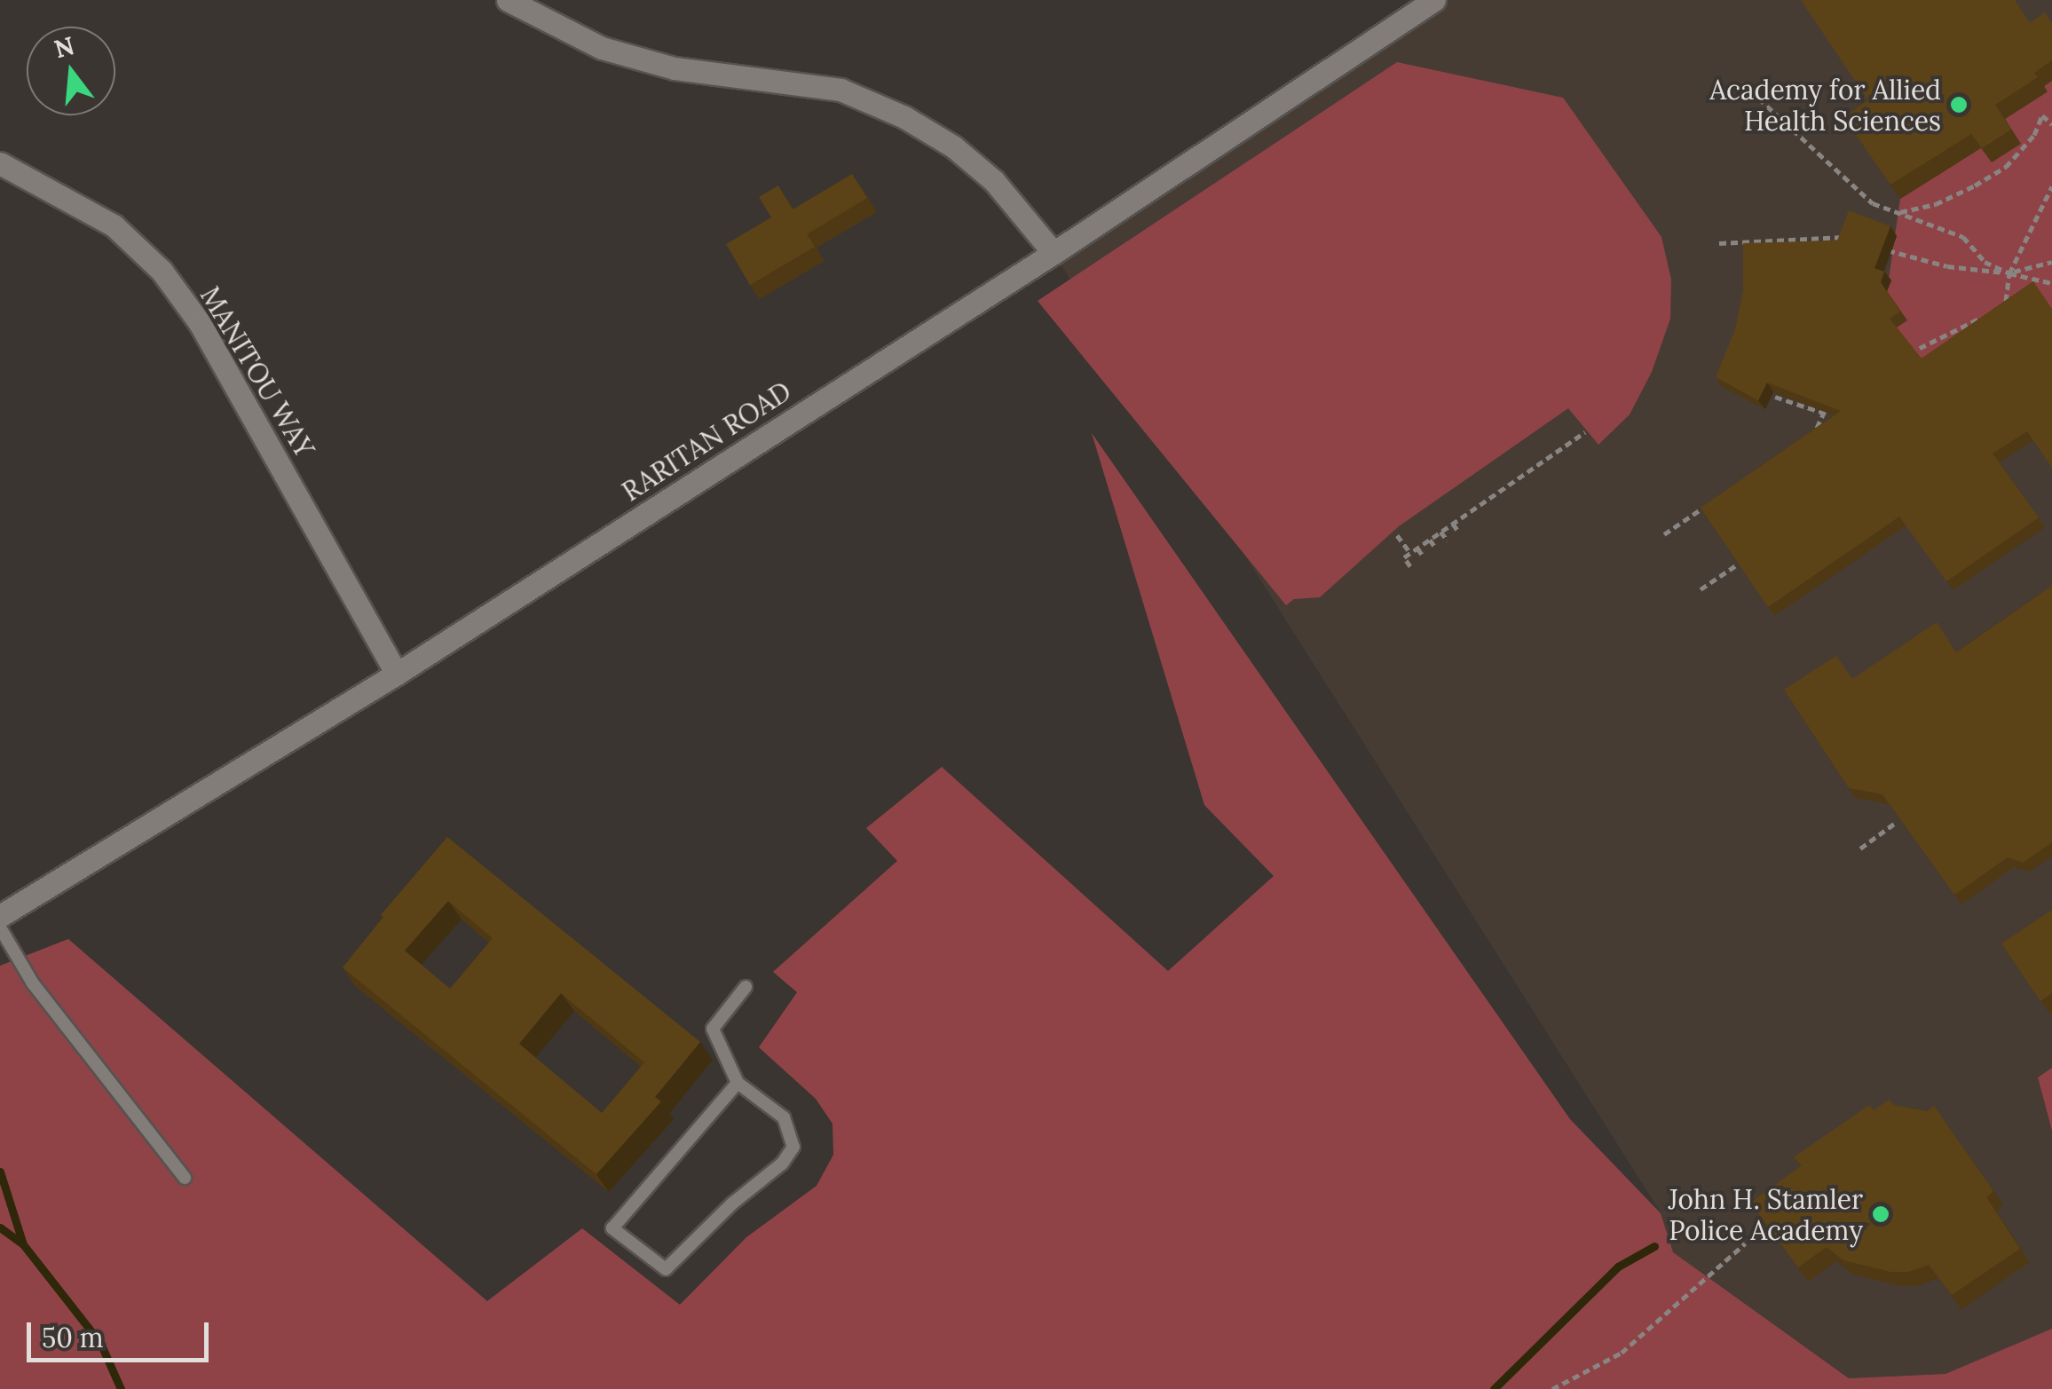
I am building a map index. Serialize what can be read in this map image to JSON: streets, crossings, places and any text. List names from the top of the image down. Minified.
{"streets":{"street":["MANITOU WAY","RARITAN ROAD"]},"crossings":[["MANITOU WAY","RARITAN ROAD"]],"places":["Academy for Allied Health Sciences","John H. Stamler Police Academy"],"scale_bar":"50 m","north":"top"}
